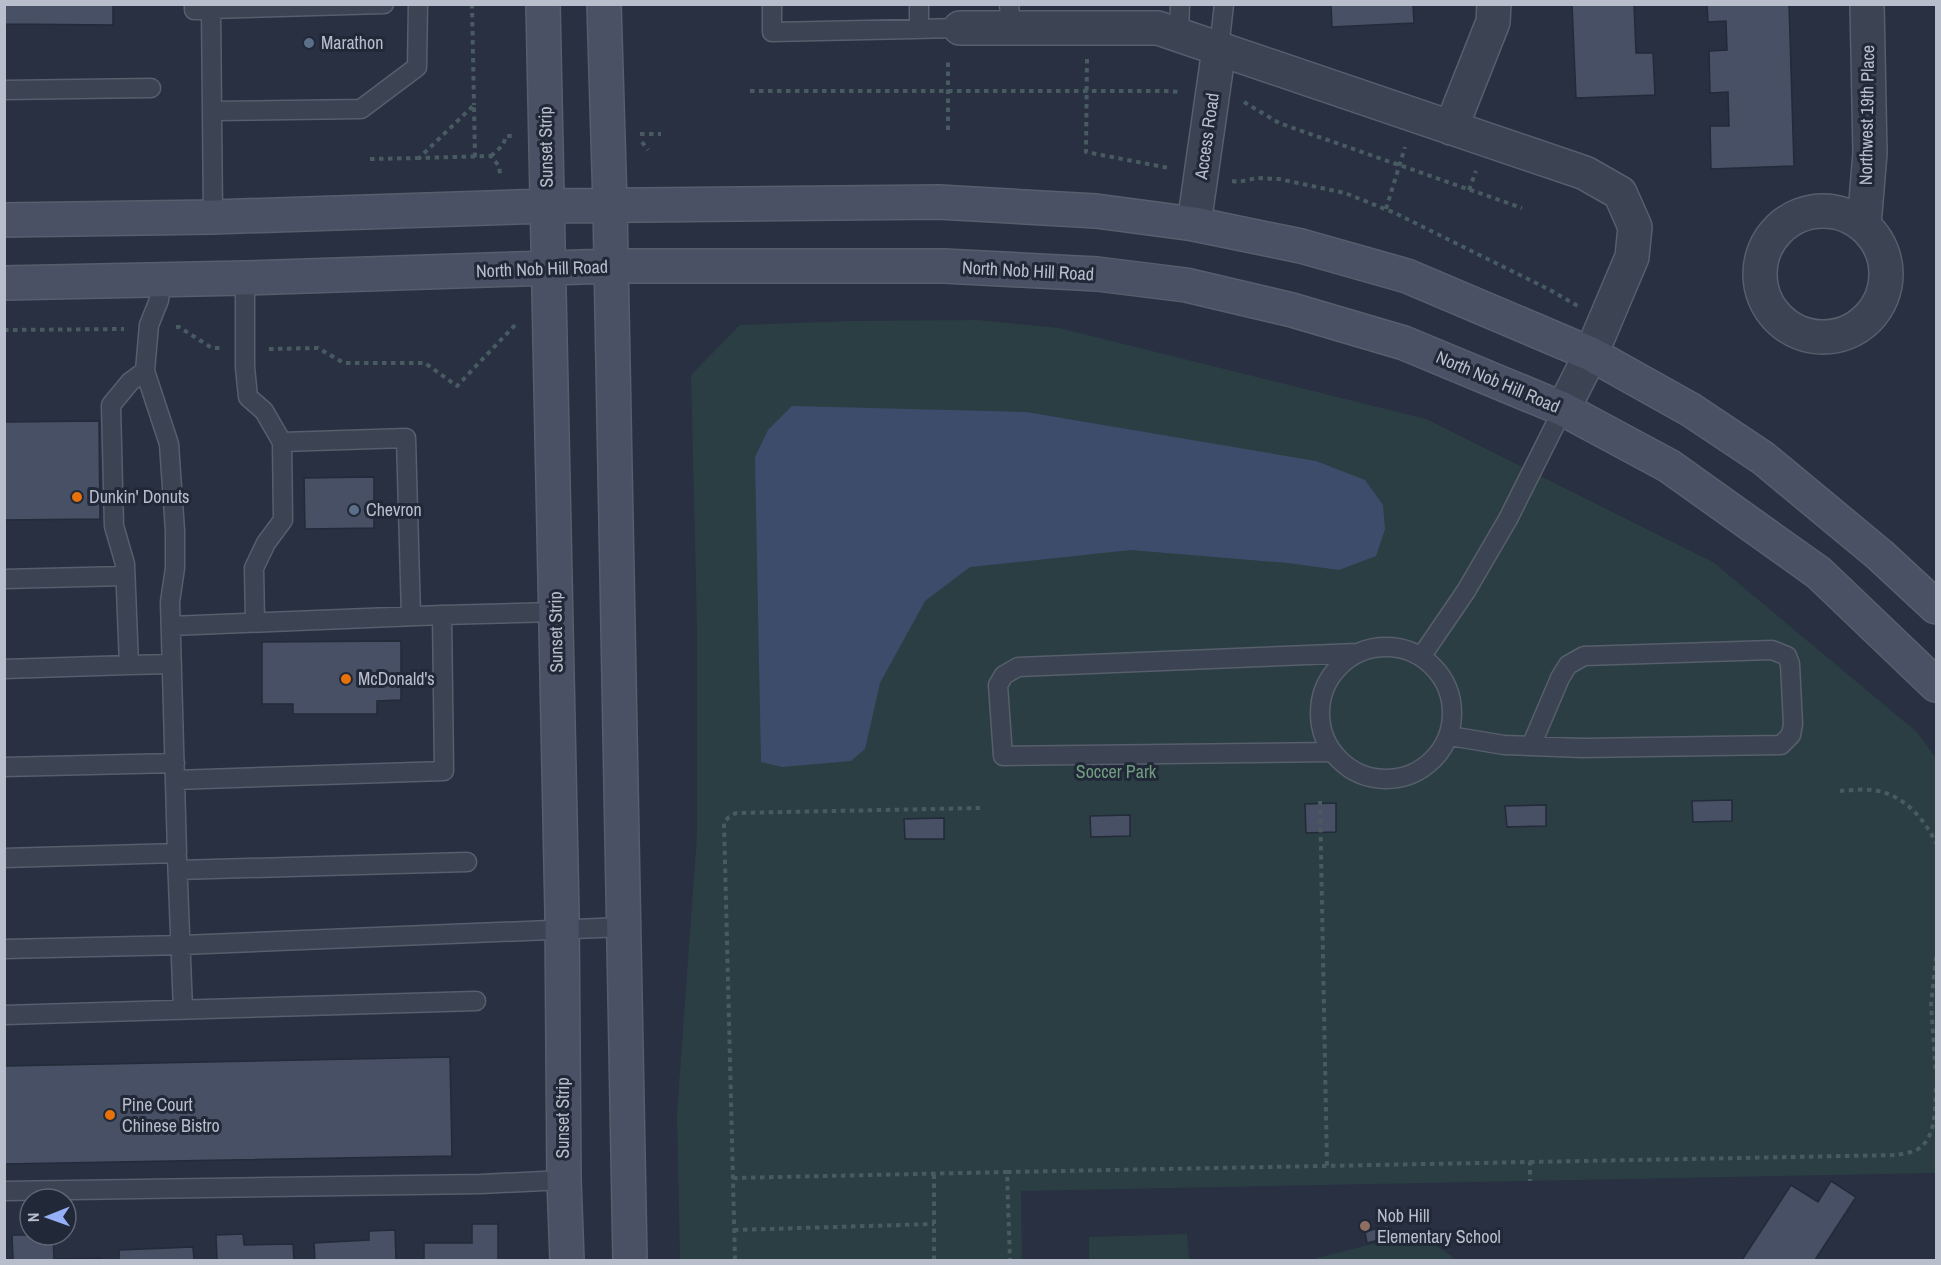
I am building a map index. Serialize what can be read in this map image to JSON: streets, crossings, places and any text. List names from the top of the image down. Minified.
{"streets":{"main road":["Sunset Strip","North Nob Hill Road"],"street":["Northwest 19th Place","Access Road"]},"crossings":[["Sunset Strip","North Nob Hill Road"]],"parks":["Soccer Park"],"places":["Marathon","Dunkin' Donuts","Chevron","McDonald's","Pine Court Chinese Bistro","Nob Hill Elementary School"],"north":"left"}
